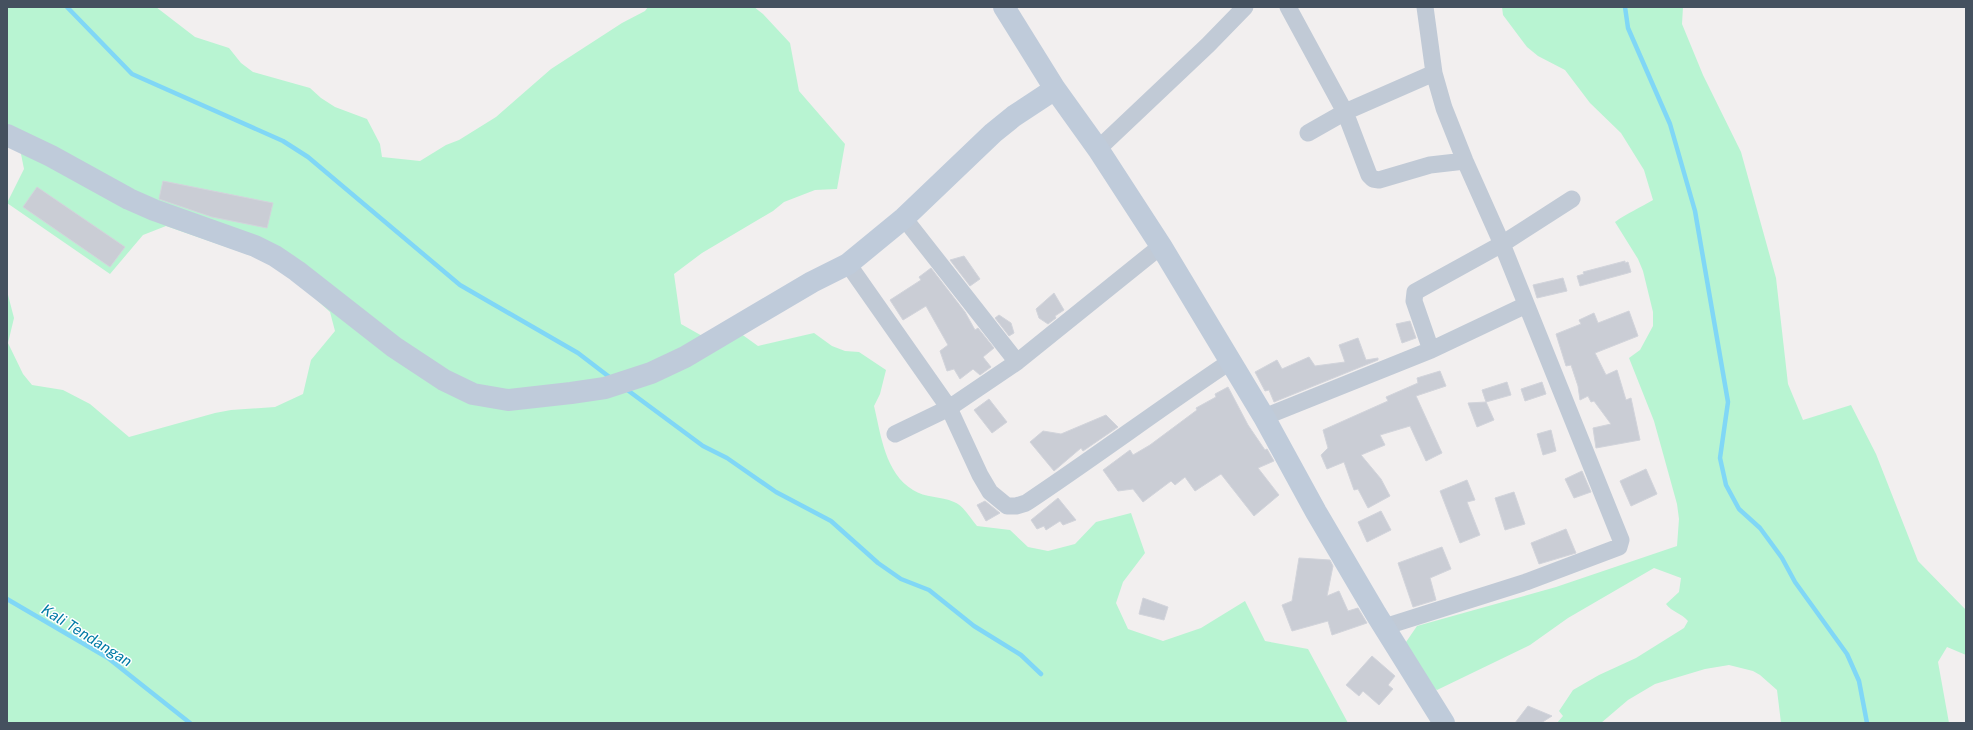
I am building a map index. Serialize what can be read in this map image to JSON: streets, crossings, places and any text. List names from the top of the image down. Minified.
{"water":["Kali Tendangan"]}
